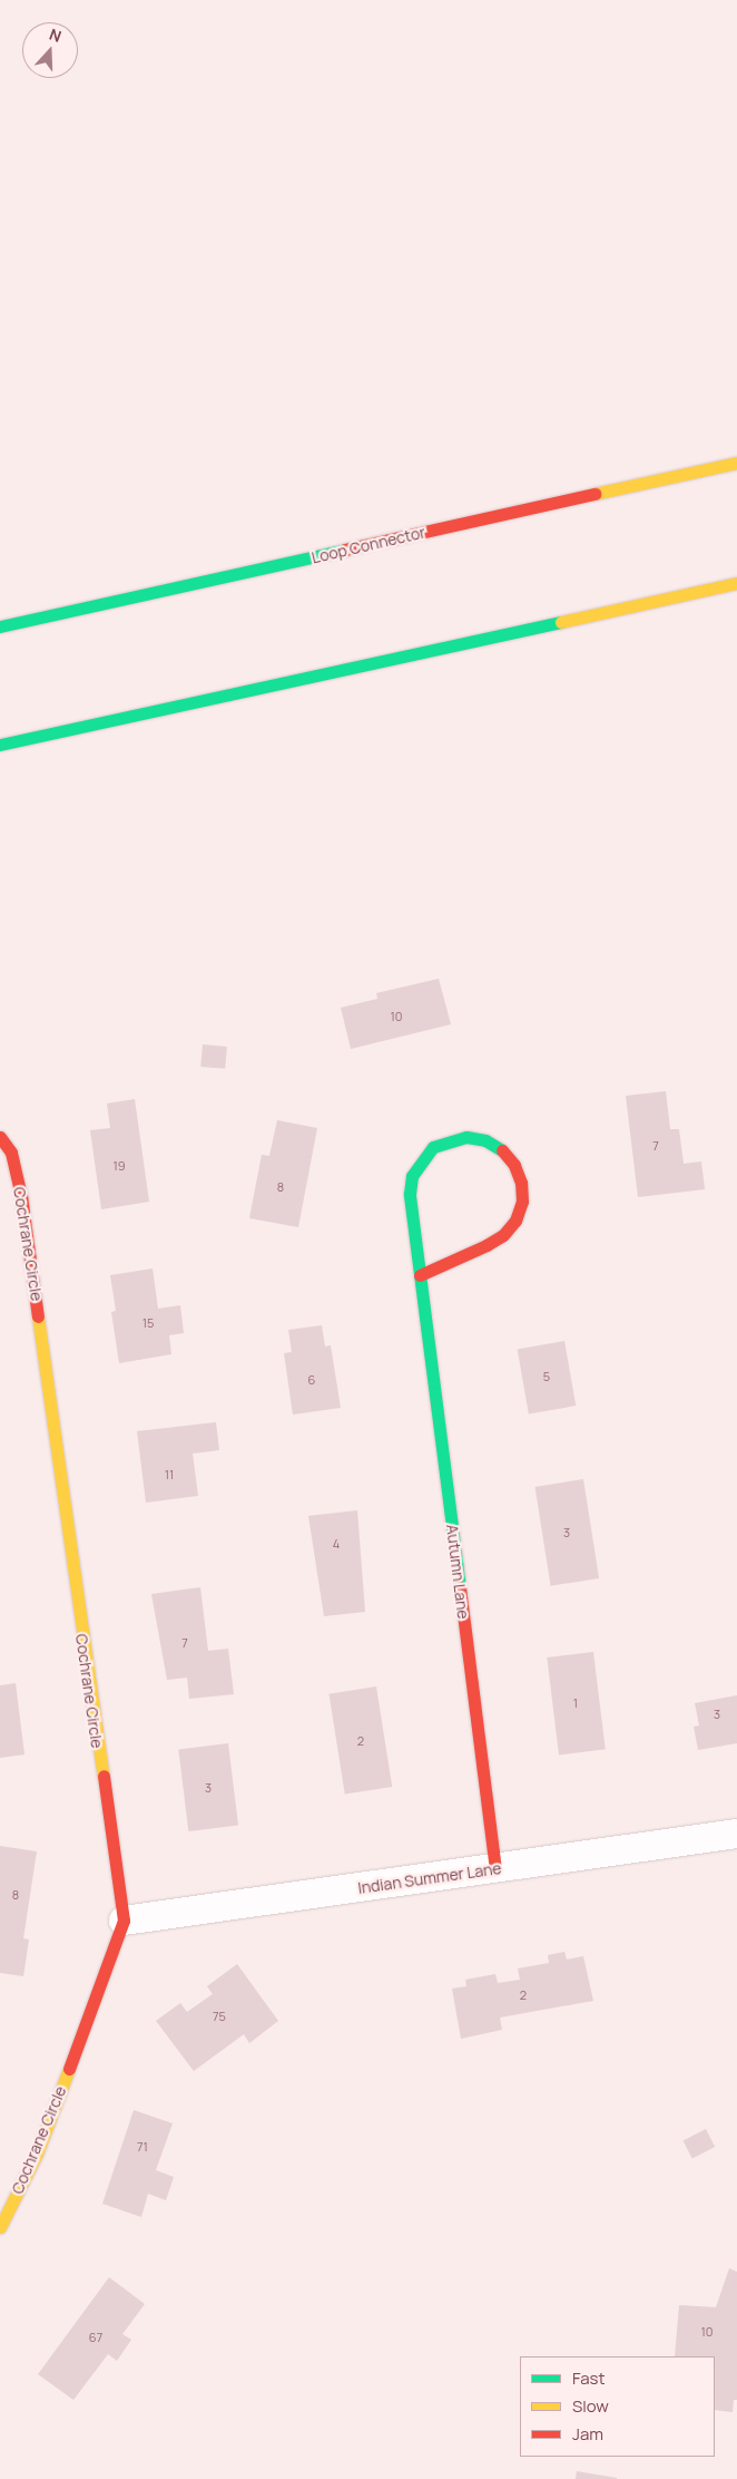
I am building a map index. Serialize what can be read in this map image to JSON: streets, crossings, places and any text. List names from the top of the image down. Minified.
{"streets":{"main road":["Loop Connector","Cochrane Circle","Autumn Lane"],"street":["Indian Summer Lane"]},"crossings":[["Cochrane Circle","Indian Summer Lane"],["Autumn Lane","Indian Summer Lane"]],"house_numbers":["10","7","19","8","15","5","6","11","3","4","7","1","3","2","3","8","2","75","71","10","67"],"legend":["Fast","Slow","Jam"],"north":"top"}
